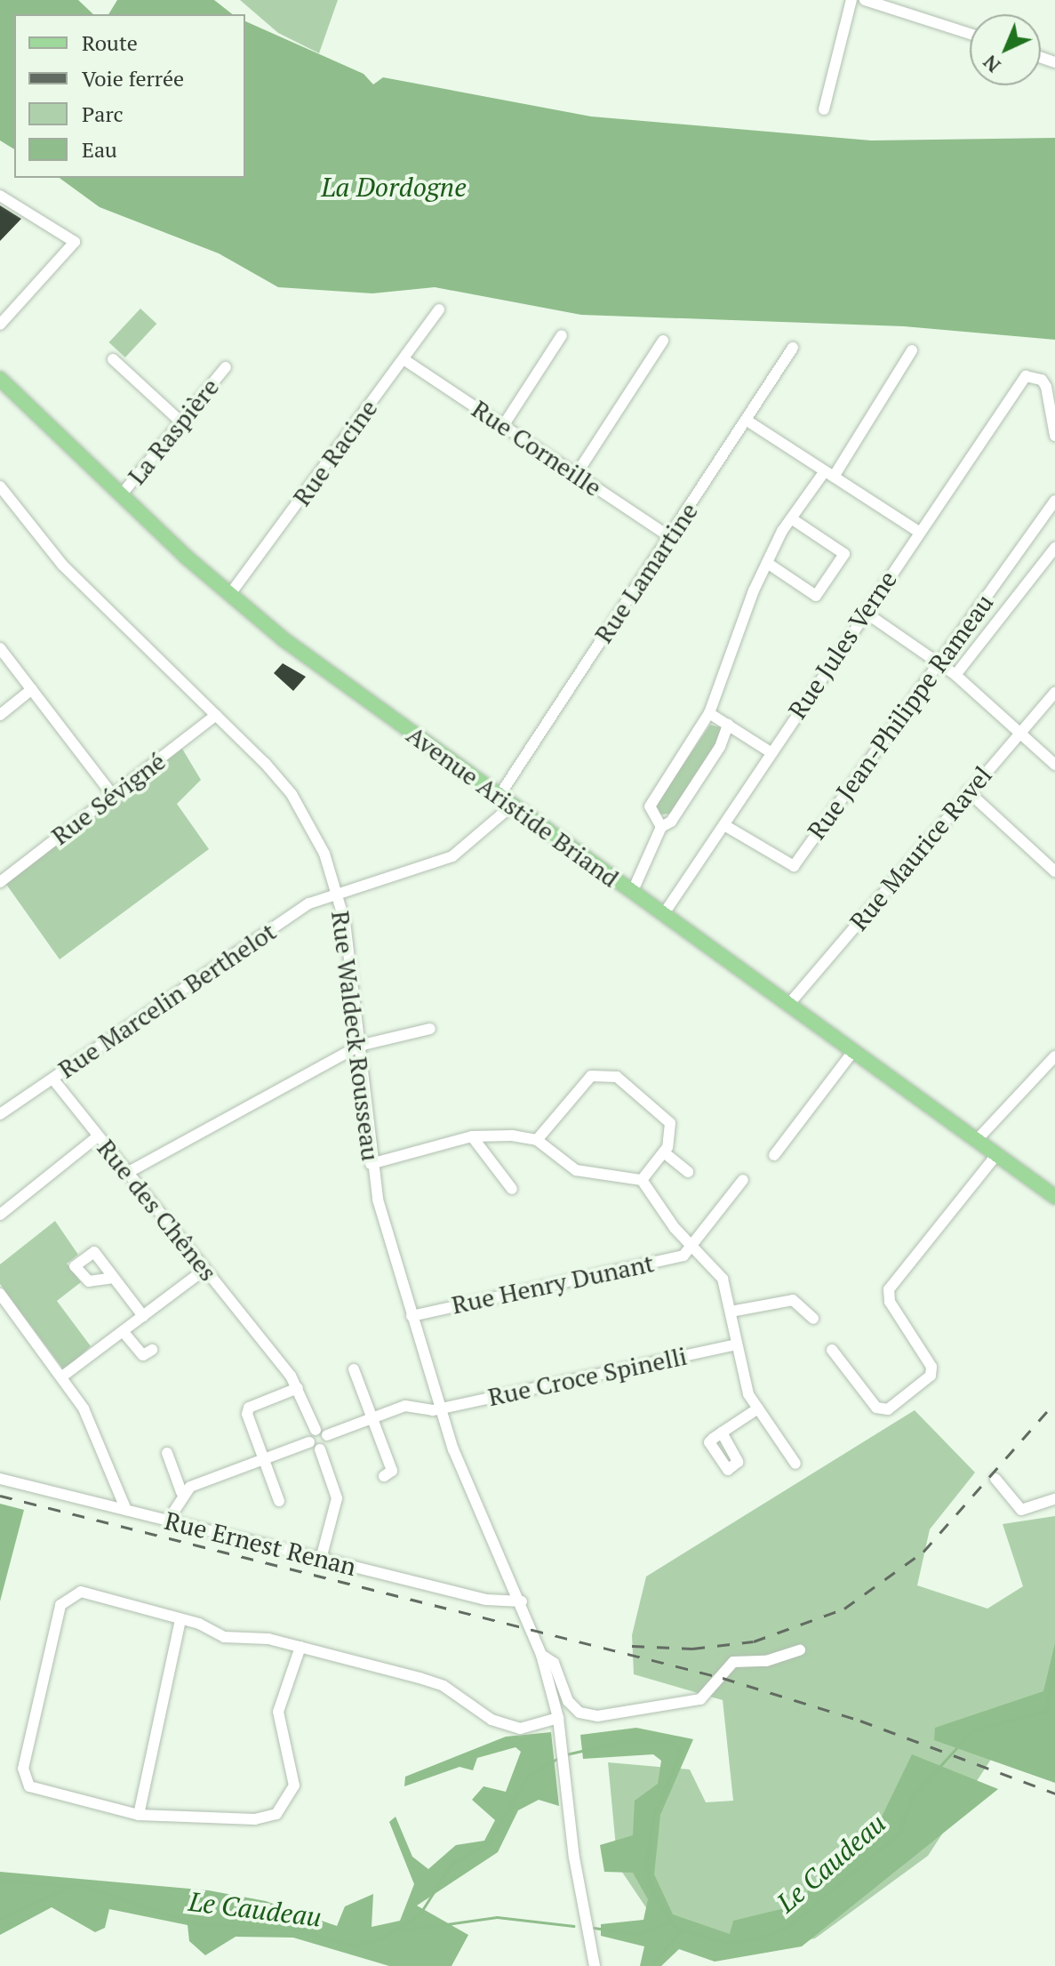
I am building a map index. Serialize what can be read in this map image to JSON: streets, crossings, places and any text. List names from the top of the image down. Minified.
{"streets":{"main road":["Avenue Aristide Briand"],"street":["La Raspière","Rue Corneille","Rue Racine","Rue Lamartine","Rue Jules Verne","Rue Jean-Philippe Rameau","Rue Sévigné","Rue Maurice Ravel","Rue Marcelin Berthelot","Rue Waldeck Rousseau","Rue des Chênes","Rue Henry Dunant","Rue Croce Spinelli","Rue Ernest Renan"]},"crossings":[["La Raspière","Avenue Aristide Briand"],["Rue Corneille","Rue Racine"],["Rue Corneille","Rue Lamartine"],["Rue Racine","Avenue Aristide Briand"],["Rue Lamartine","Avenue Aristide Briand"],["Rue Jules Verne","Rue Jean-Philippe Rameau"],["Rue Jules Verne","Avenue Aristide Briand"],["Rue Sévigné","Rue Waldeck Rousseau"],["Avenue Aristide Briand","Rue Maurice Ravel"],["Avenue Aristide Briand","Rue Marcelin Berthelot"],["Rue Marcelin Berthelot","Rue Waldeck Rousseau"],["Rue Marcelin Berthelot","Rue des Chênes"],["Rue Waldeck Rousseau","Rue Henry Dunant"],["Rue Waldeck Rousseau","Rue Croce Spinelli"],["Rue Waldeck Rousseau","Rue Ernest Renan"]],"water":["La Dordogne","Le Caudeau"],"legend":["Route","Voie ferrée","Parc","Eau"],"north":"bottom left"}
